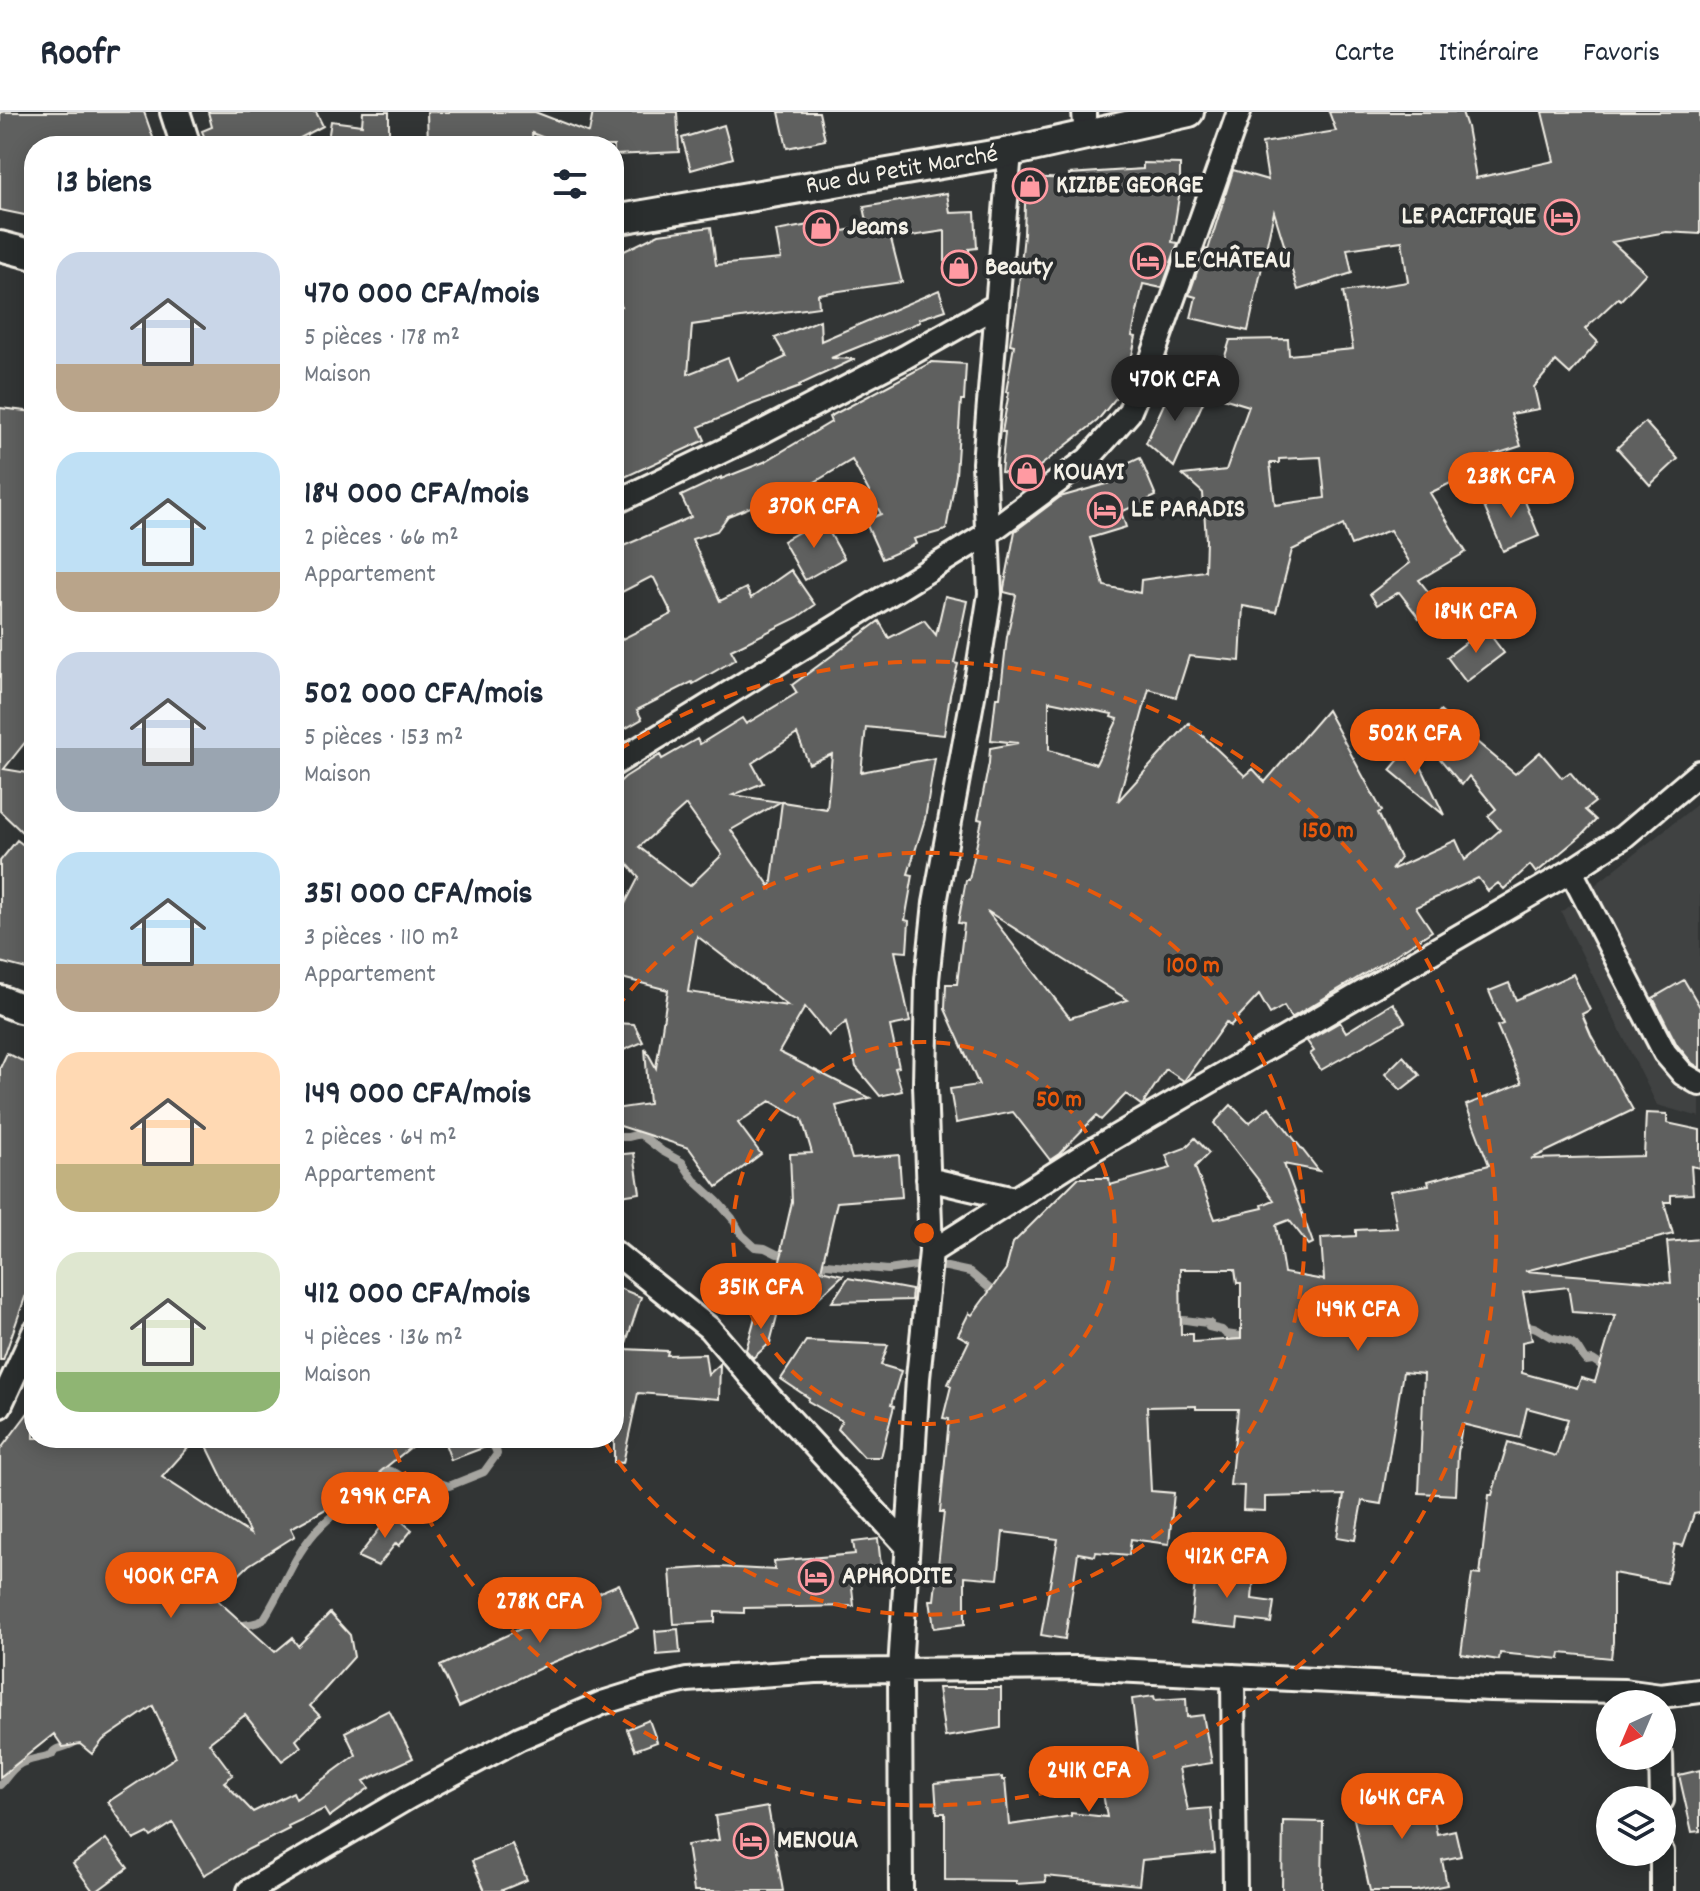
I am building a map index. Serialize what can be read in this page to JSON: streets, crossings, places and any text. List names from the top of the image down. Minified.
{"streets":{"street":["Rue du Petit Marché"]},"places":{"shop":["KIZIBE GEORGE","Jeams","Beauty","KOUAYI"],"hotel":["LE PACIFIQUE","LE CHÂTEAU","LE PARADIS","APHRODITE","MENOUA"]},"north":"bottom left","page":{"header":"Roofr","nav":["Carte","Itinéraire","Favoris"],"heading":"13 biens","list":[{"name":"470 000 CFA/mois","note":"5 pièces · 178 m² · Maison"},{"name":"184 000 CFA/mois","note":"2 pièces · 66 m² · Appartement"},{"name":"502 000 CFA/mois","note":"5 pièces · 153 m² · Maison"},{"name":"351 000 CFA/mois","note":"3 pièces · 110 m² · Appartement"},{"name":"149 000 CFA/mois","note":"2 pièces · 64 m² · Appartement"},{"name":"412 000 CFA/mois","note":"4 pièces · 136 m² · Maison"}],"price":["470K CFA","238K CFA","370K CFA","184K CFA","502K CFA","351K CFA","149K CFA","299K CFA","412K CFA","400K CFA","278K CFA","241K CFA","164K CFA"]},"rings":["150 m","100 m","50 m"]}
